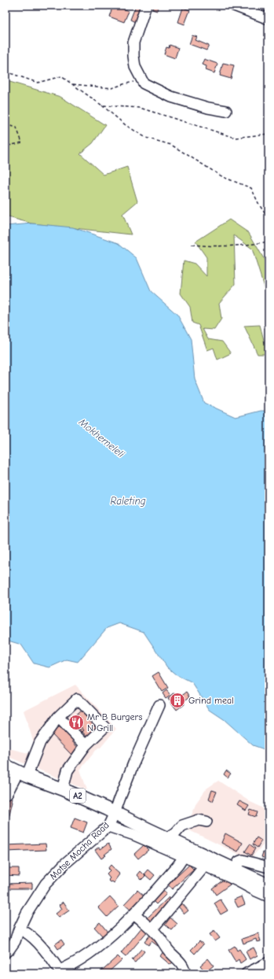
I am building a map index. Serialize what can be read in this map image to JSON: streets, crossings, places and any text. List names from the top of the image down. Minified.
{"streets":{"main road":["A2"],"street":["Motse Mocha Road"]},"crossings":[["A2","Motse Mocha Road"]],"water":["Mokhemeleli","Raleting"],"places":{"building":["Grind meal"],"restaurant":["Mr B Burgers N Grill"]}}
